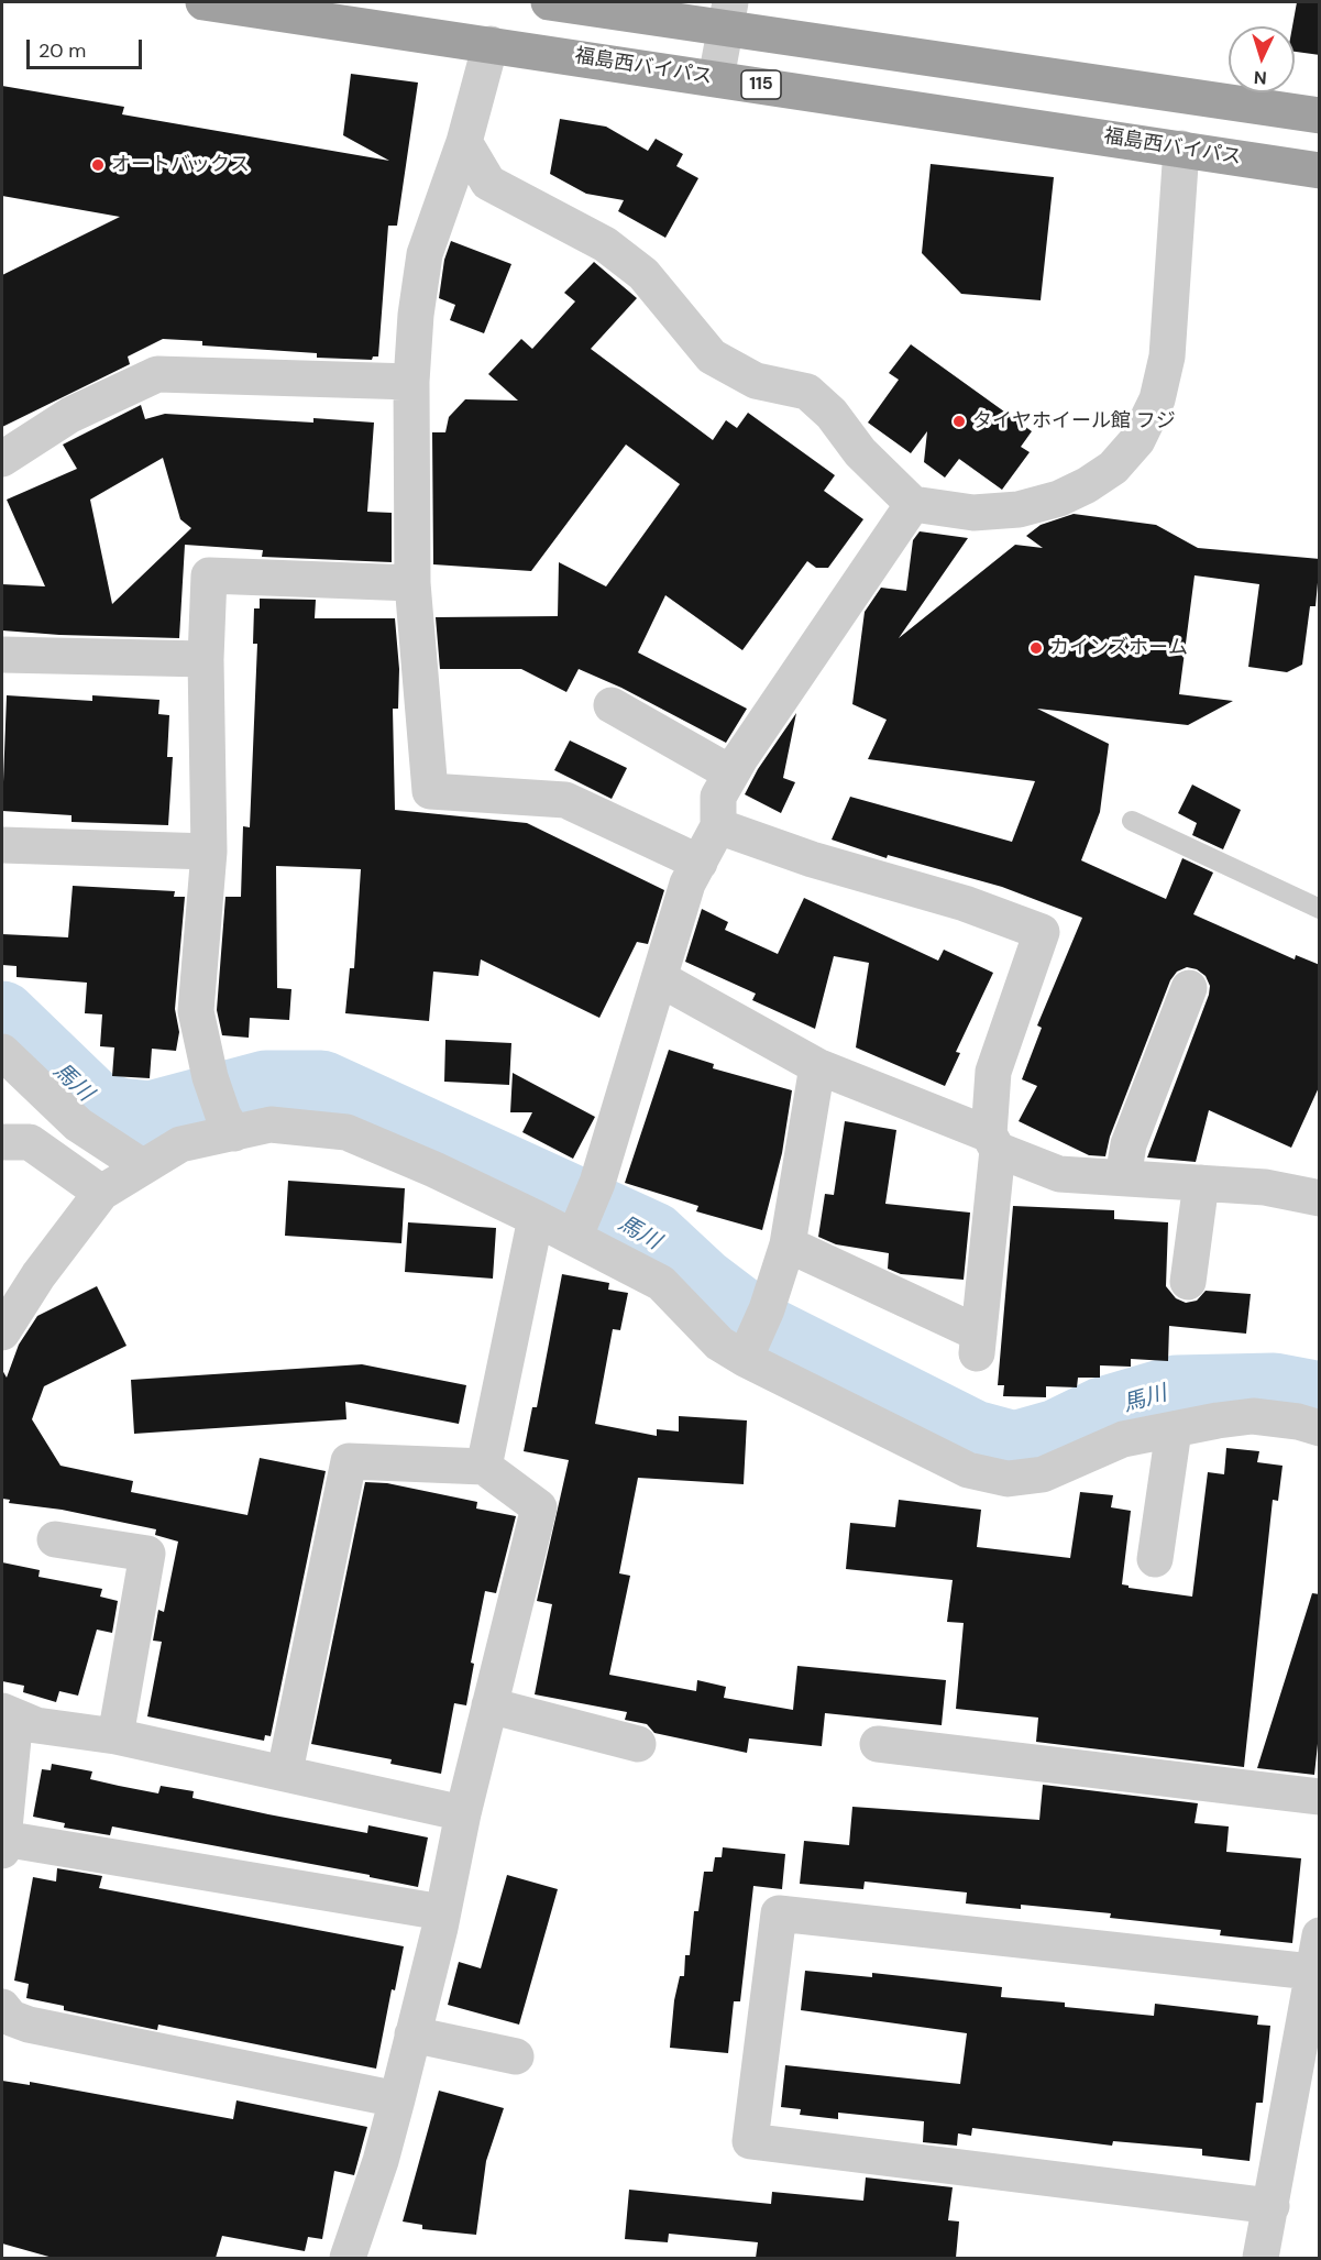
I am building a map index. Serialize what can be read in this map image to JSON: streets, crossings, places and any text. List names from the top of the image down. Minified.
{"streets":{"highway":["福島西バイパス","115"]},"water":["馬川"],"places":["オートバックス","タイヤホイール館 フジ","カインズホーム"],"scale_bar":"20 m","north":"bottom"}
